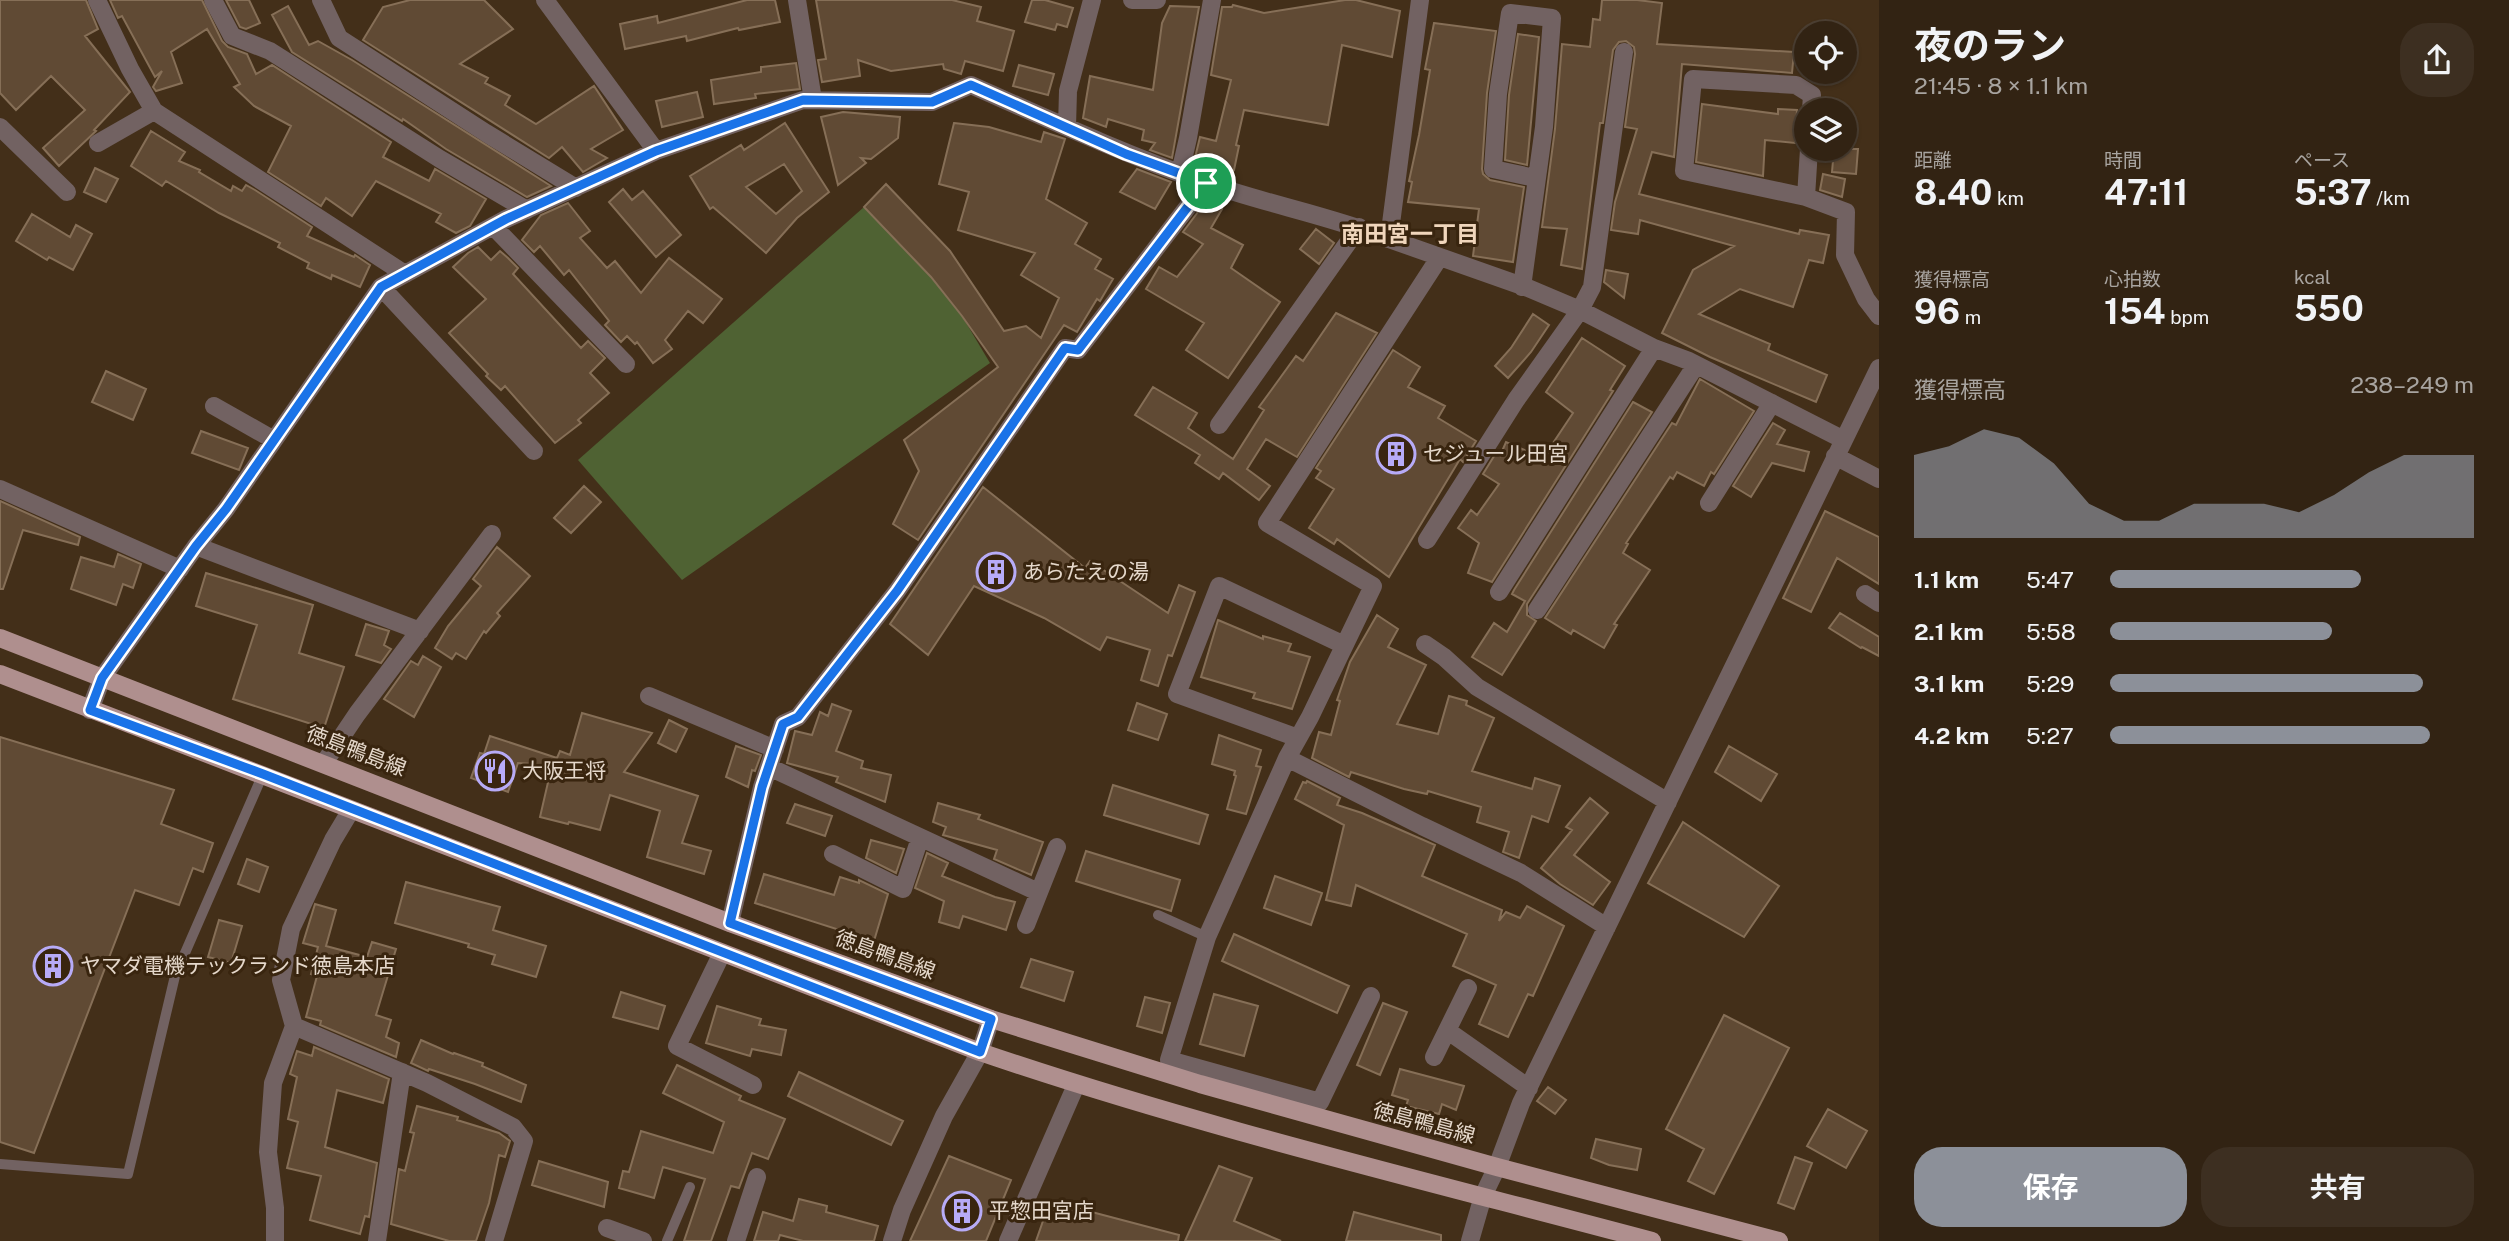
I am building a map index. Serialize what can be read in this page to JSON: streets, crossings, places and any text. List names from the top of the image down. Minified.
{"streets":{"main road":["徳島鴨島線"]},"districts":["南田宮一丁目"],"places":{"building":["セジュール田宮","あらたえの湯","ヤマダ電機テックランド徳島本店","平惣田宮店"],"restaurant":["大阪王将"]},"page":{"heading":["夜のラン","21:45 · 8 × 1.1 km"],"stats":[["距離","8.40 km"],["時間","47:11"],["ペース","5:37 /km"],["獲得標高","96 m"],["心拍数","154 bpm"],["kcal","550"]],"chart":["獲得標高","238–249 m"],"list":[{"name":"1.1 km","note":"5:47"},{"name":"2.1 km","note":"5:58"},{"name":"3.1 km","note":"5:29"},{"name":"4.2 km","note":"5:27"}],"buttons":["保存","共有"]}}
